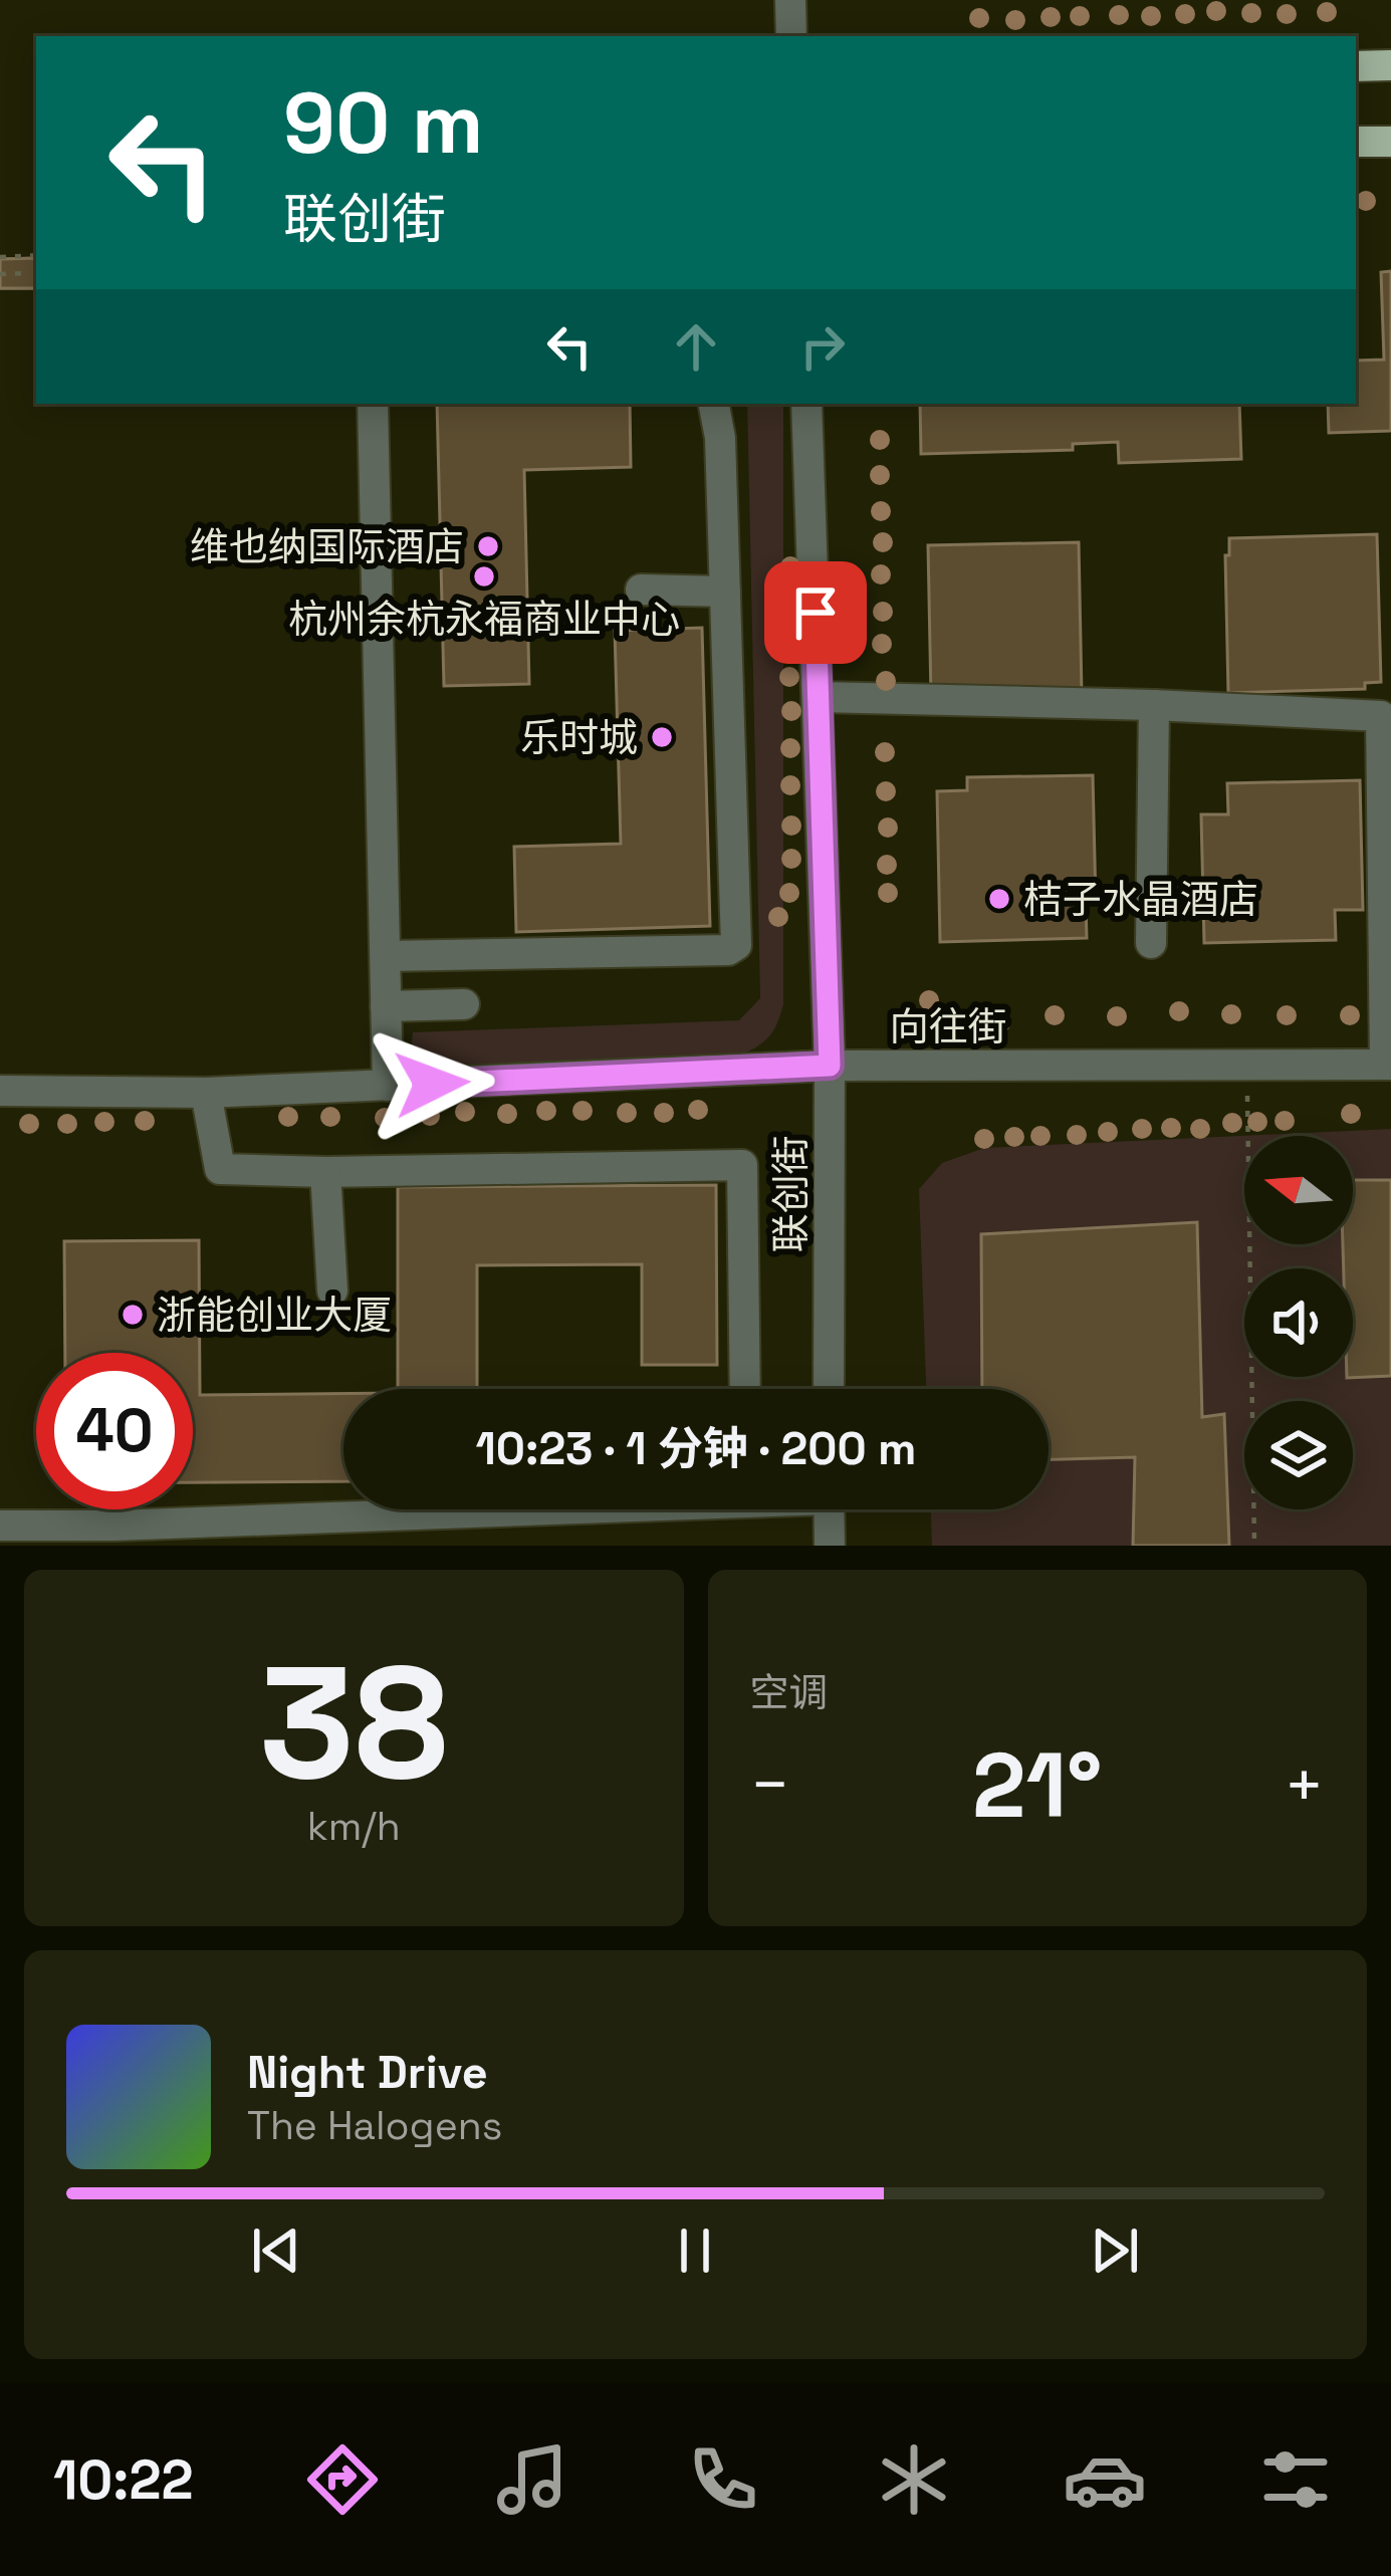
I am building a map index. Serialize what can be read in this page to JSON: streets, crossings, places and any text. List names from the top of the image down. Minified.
{"streets":{"street":["向往街","联创街"]},"crossings":[["向往街","联创街"]],"places":["维也纳国际酒店","杭州余杭永福商业中心","乐时城","桔子水晶酒店","浙能创业大厦"],"north":"left","page":{"turn":["90 m","联创街"],"limit":"40","trip":"10:23 · 1 分钟 · 200 m","tile":[["38","km/h"],"空调"],"heat":["−","21°","+"],"song":["Night Drive","The Halogens"],"tabs":"10:22"}}
